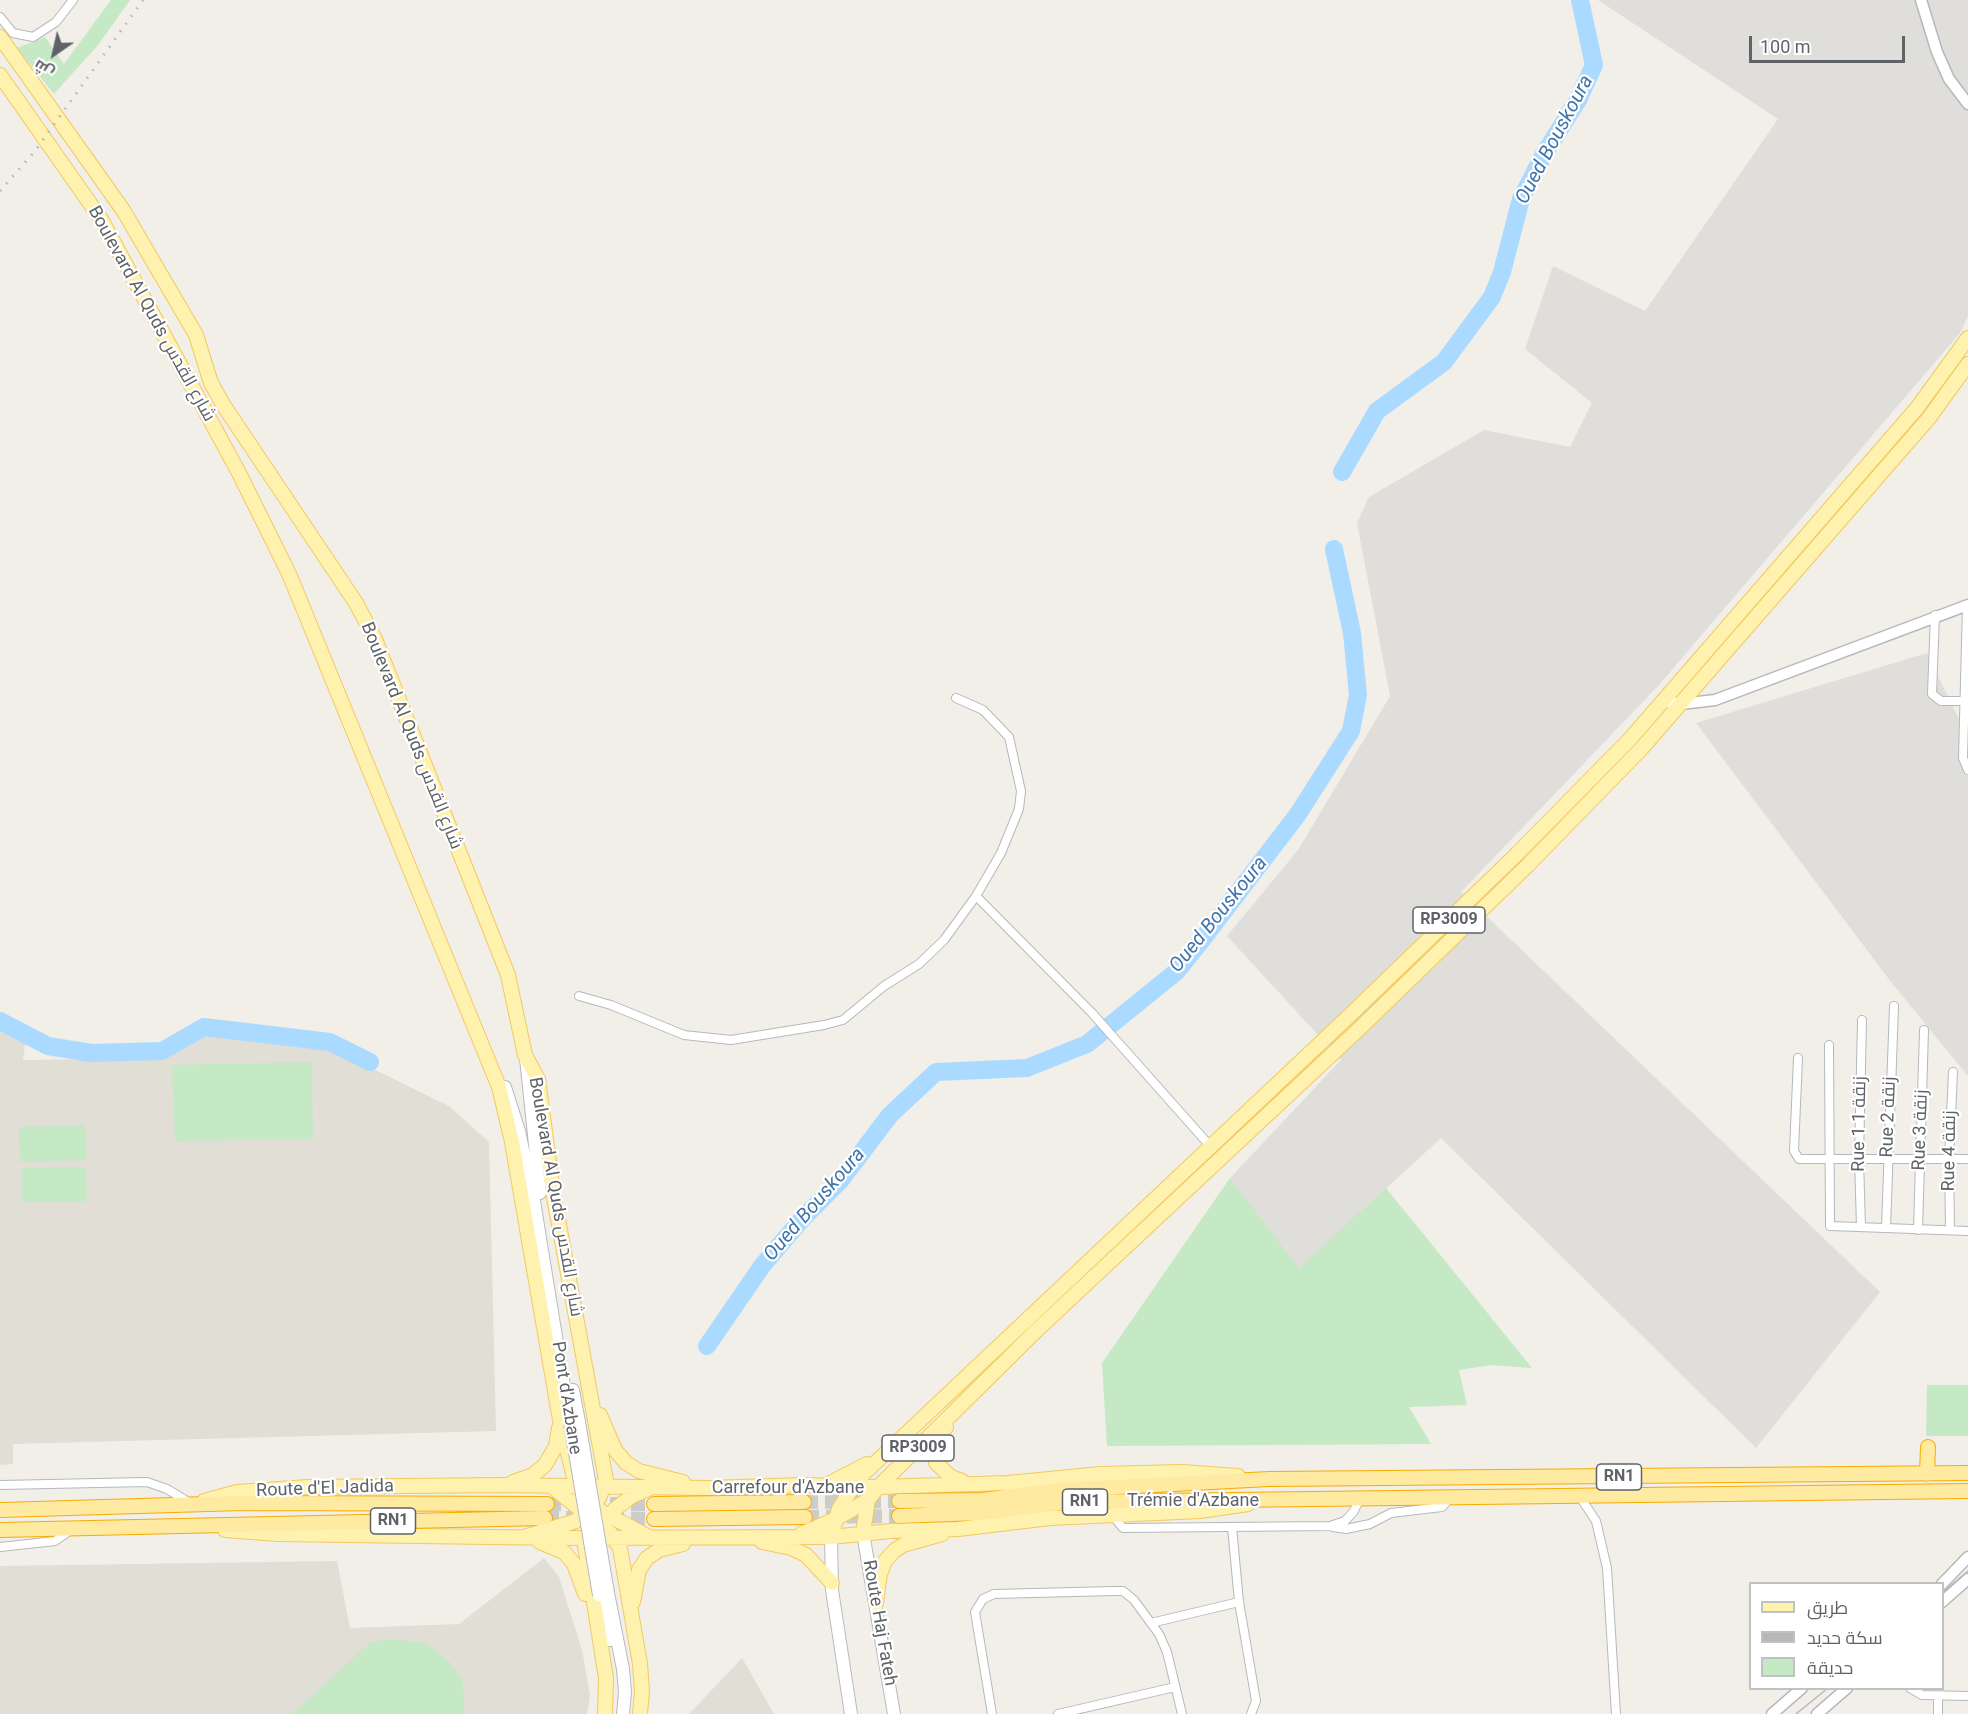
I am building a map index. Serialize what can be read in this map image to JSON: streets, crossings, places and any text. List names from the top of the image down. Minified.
{"streets":{"highway":["RN1","Route d'El Jadida","Trémie d'Azbane"],"main road":["Boulevard Al Quds شارع القدس","RP3009","Pont d'Azbane","Carrefour d'Azbane","Route Haj Fateh"],"street":["Rue 2 زنقة","Rue 1 زنقة 1","Rue 3 زنقة","Rue 4 زنقة"]},"crossings":[["Boulevard Al Quds شارع القدس","Pont d'Azbane"],["Boulevard Al Quds شارع القدس","Route d'El Jadida"],["RP3009","Carrefour d'Azbane"],["RN1","Route d'El Jadida"],["RN1","Trémie d'Azbane"],["Carrefour d'Azbane","Route d'El Jadida"],["Carrefour d'Azbane","Route Haj Fateh"]],"water":["Oued Bouskoura"],"legend":["طريق","سكة حديد","حديقة"],"scale_bar":"100 m","north":"bottom left"}
